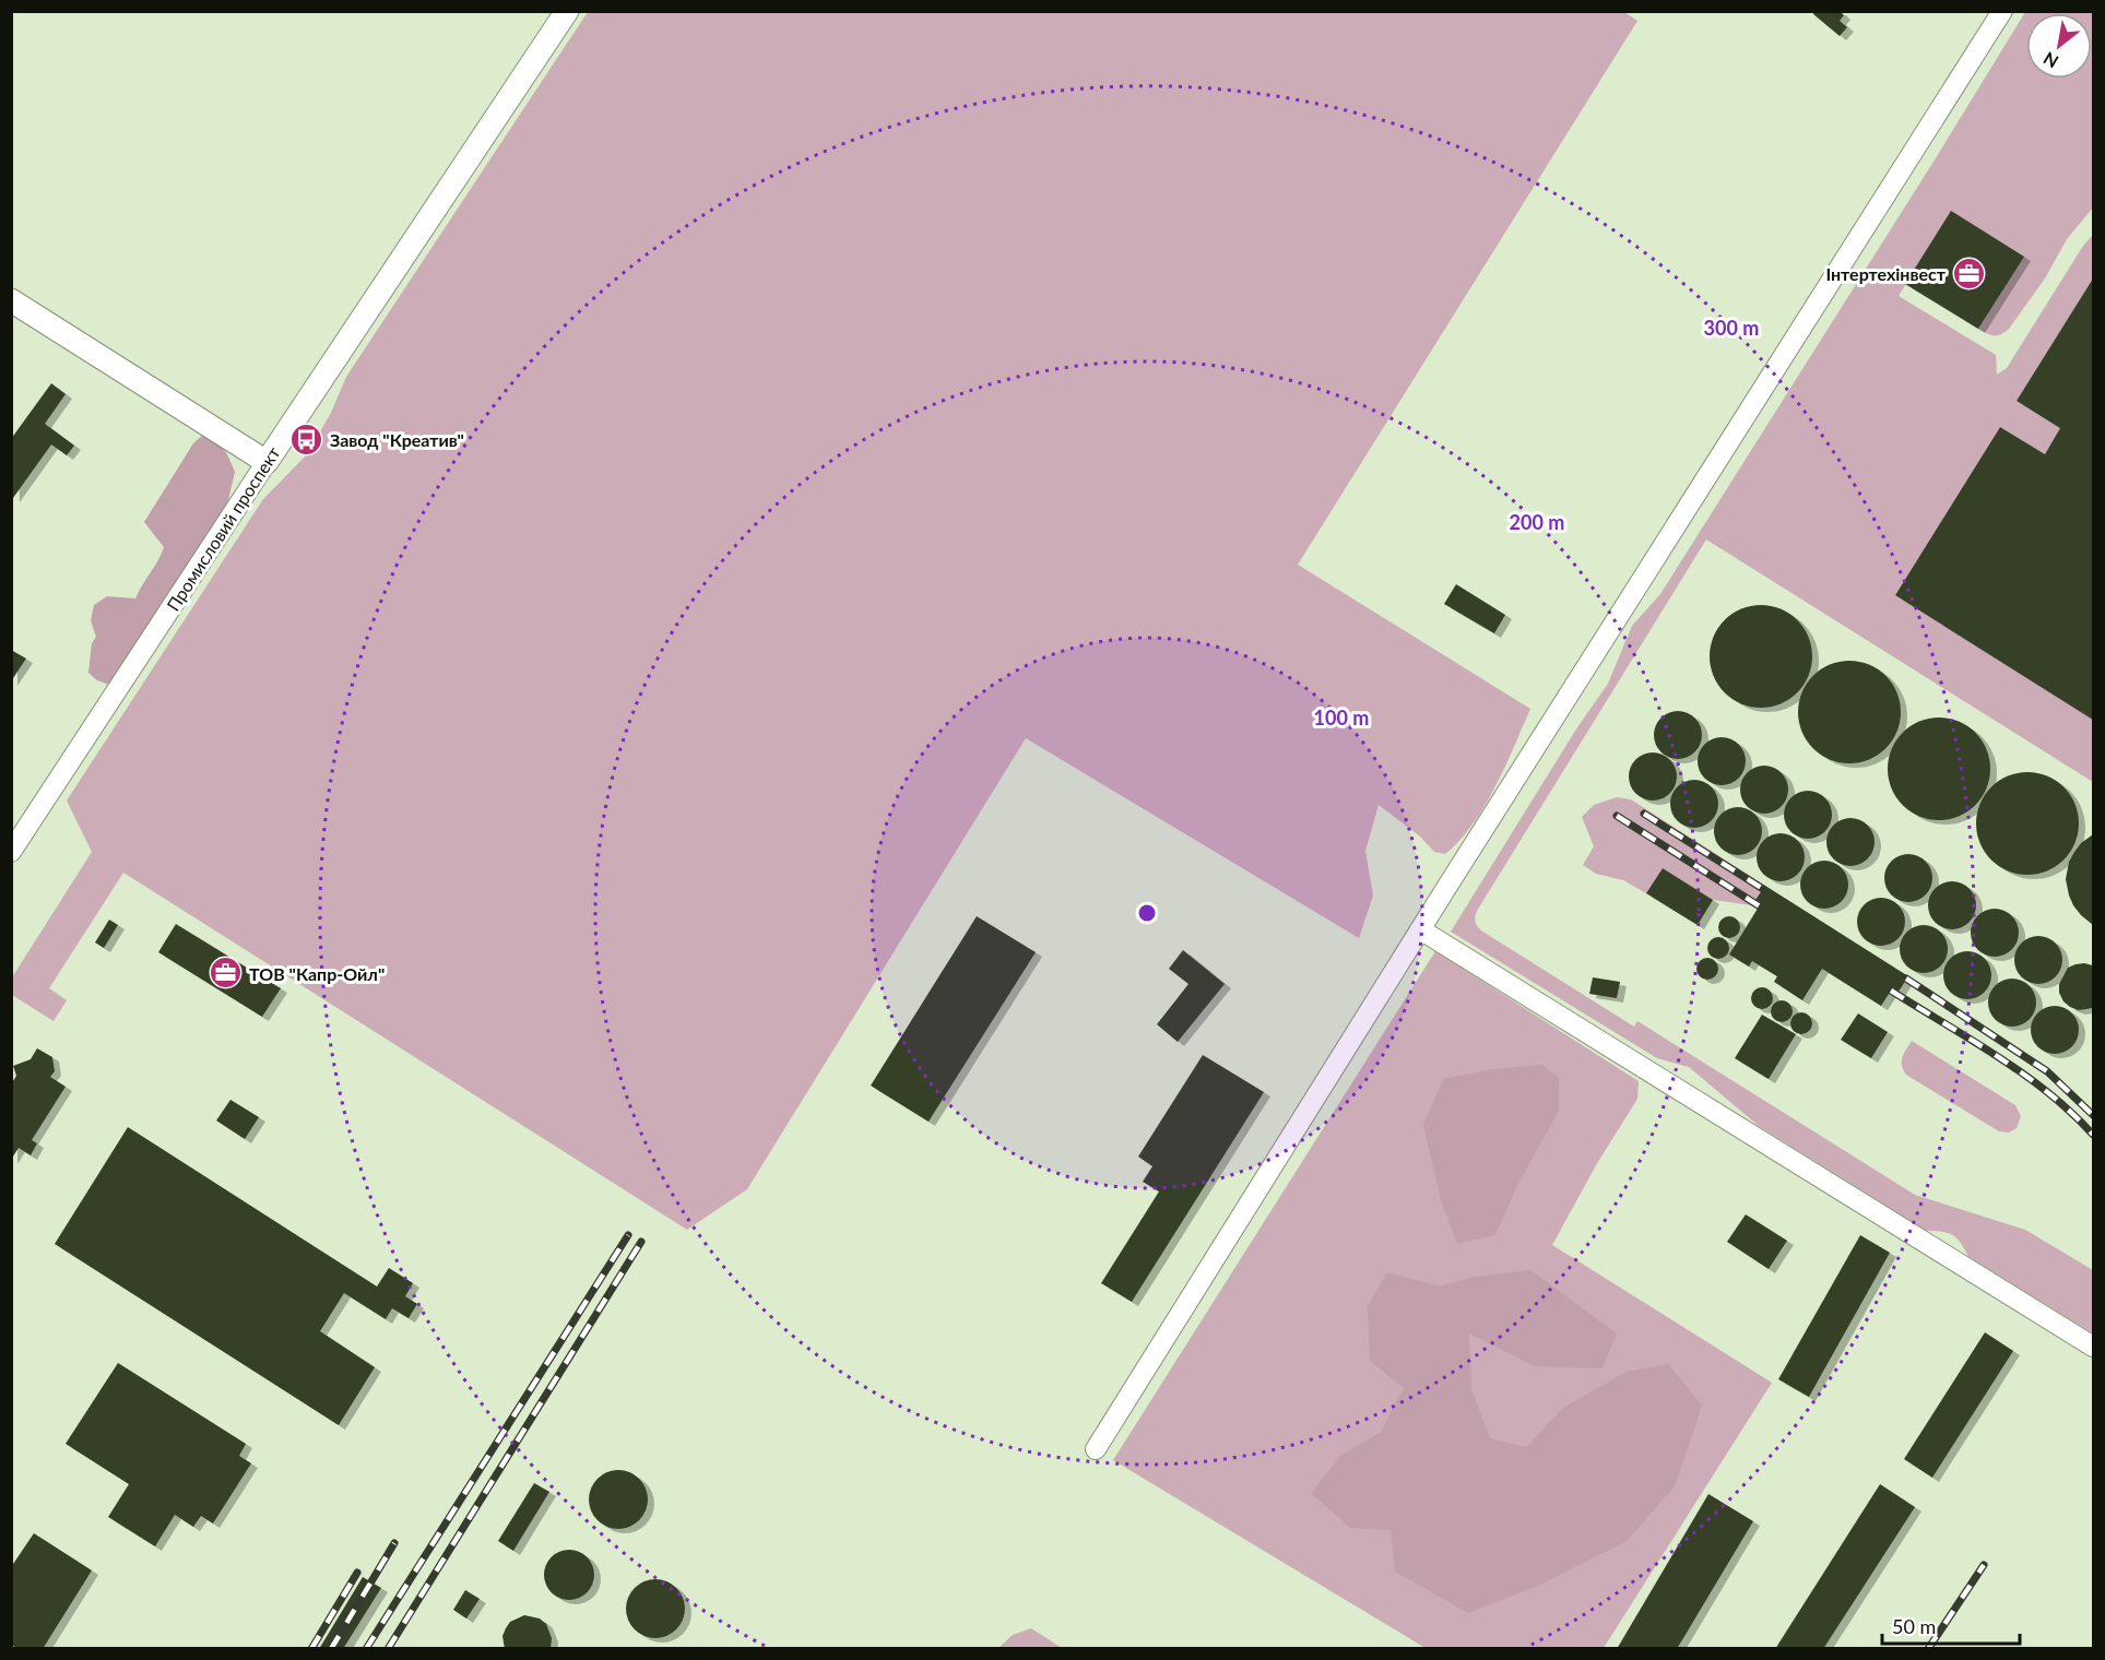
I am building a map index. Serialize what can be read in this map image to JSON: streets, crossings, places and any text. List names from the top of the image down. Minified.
{"streets":{"street":["Промисловий проспект"]},"places":{"office":["Інтертехінвест","ТОВ \"Капр-Ойл\""],"bus stop":["Завод \"Креатив\""]},"scale_bar":"50 m","north":"bottom left","rings":["300 m","200 m","100 m"]}
